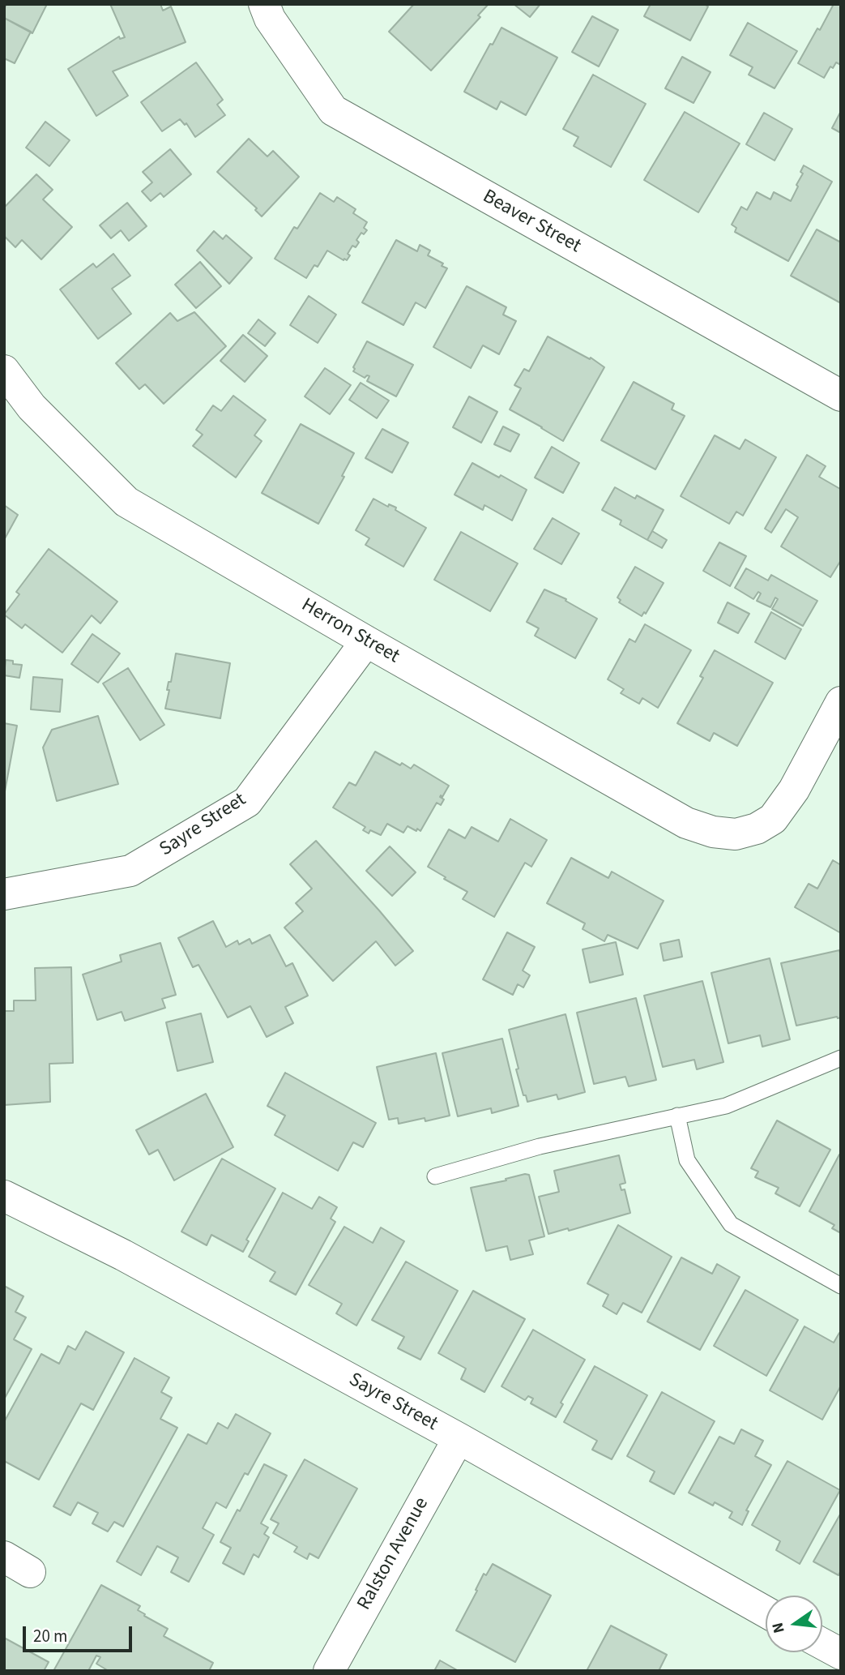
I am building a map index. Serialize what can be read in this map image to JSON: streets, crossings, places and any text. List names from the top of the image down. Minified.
{"streets":{"street":["Beaver Street","Herron Street","Sayre Street","Ralston Avenue"]},"crossings":[["Herron Street","Sayre Street"],["Sayre Street","Ralston Avenue"]],"scale_bar":"20 m","north":"left"}
